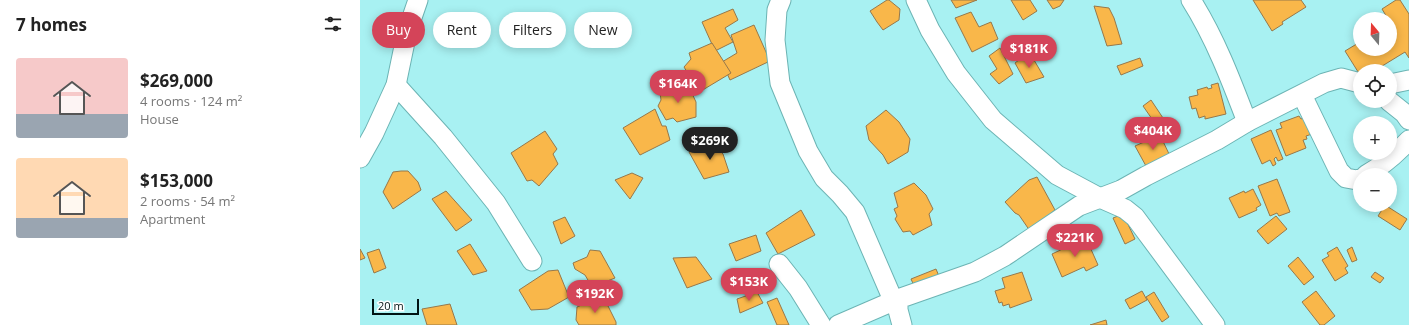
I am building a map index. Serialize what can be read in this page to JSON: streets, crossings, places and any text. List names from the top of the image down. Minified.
{"scale_bar":"20 m","north":"top","page":{"heading":"7 homes","map_buttons":["+","−"],"chip":["Buy","Rent","Filters","New"],"price":["$181K","$164K","$404K","$269K","$221K","$153K","$192K"],"list":[{"name":"$269,000","note":"4 rooms · 124 m² · House"},{"name":"$153,000","note":"2 rooms · 54 m² · Apartment"}],"scale":"20 m"}}
